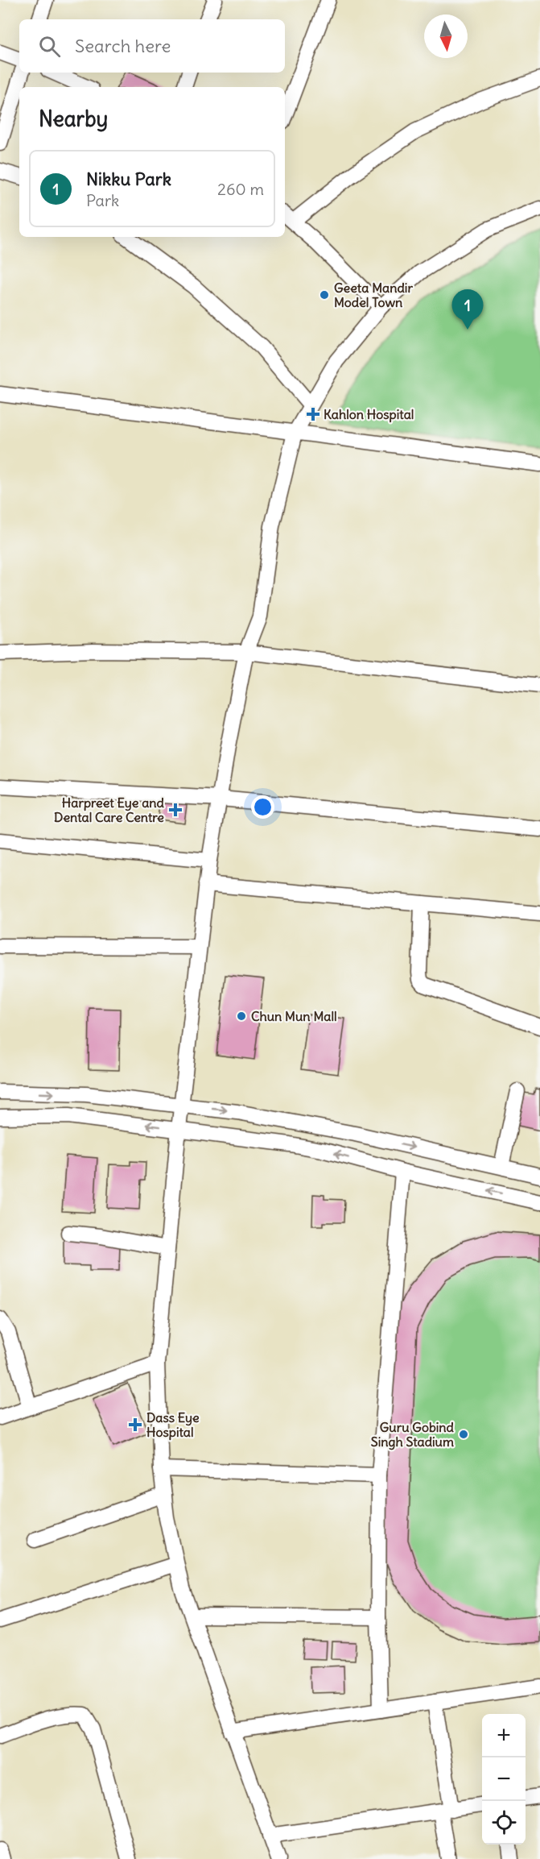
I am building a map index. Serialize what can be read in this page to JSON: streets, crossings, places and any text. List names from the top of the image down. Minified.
{"places":{"other":["Geeta Mandir Model Town","Chun Mun Mall","Guru Gobind Singh Stadium"],"health":["Kahlon Hospital","Harpreet Eye and Dental Care Centre","Dass Eye Hospital"]},"north":"bottom","page":{"search":"Search here","heading":"Nearby","list":[{"mark":"1","name":"Nikku Park","note":"Park","value":"260 m"}],"pins":"1","map_buttons":["+","−"]}}
